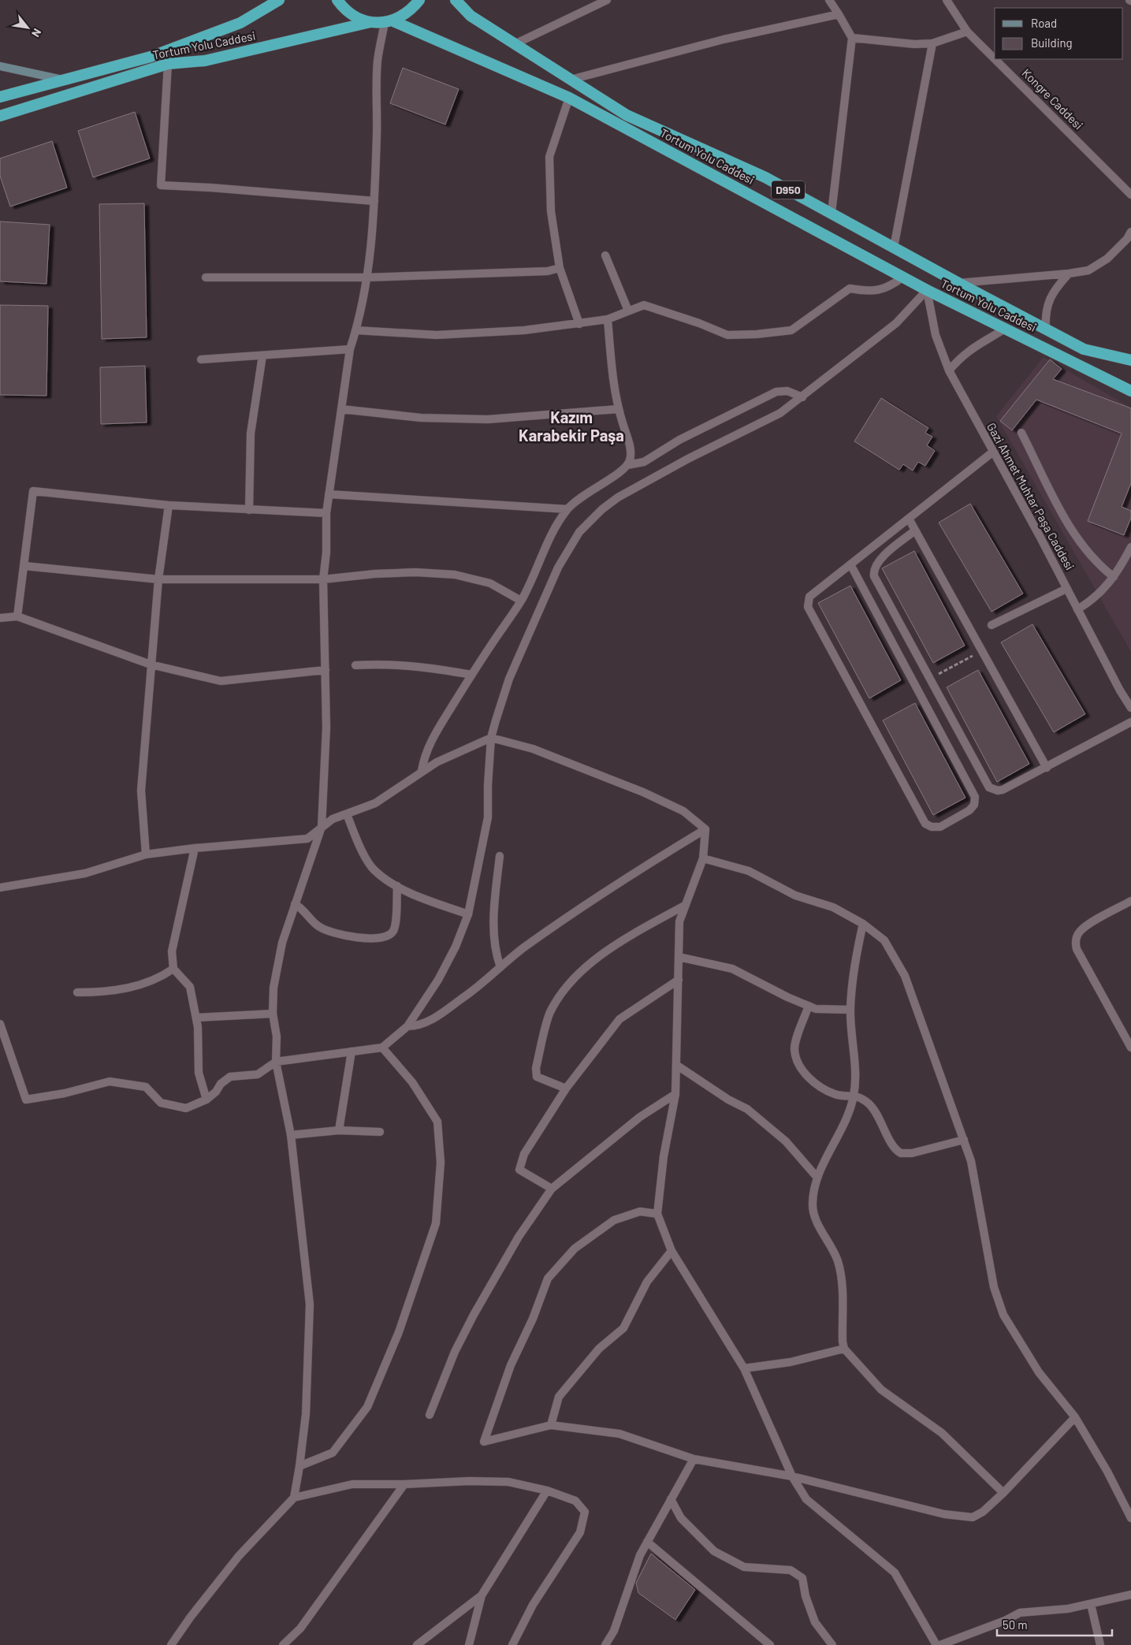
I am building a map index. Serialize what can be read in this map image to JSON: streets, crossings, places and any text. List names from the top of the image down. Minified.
{"streets":{"highway":["Tortum Yolu Caddesi","D950"],"street":["Kongre Caddesi","Gazi Ahmet Muhtar Paşa Caddesi"]},"crossings":[["Tortum Yolu Caddesi","Gazi Ahmet Muhtar Paşa Caddesi"]],"districts":["Kazım Karabekir Paşa"],"legend":["Road","Building"],"scale_bar":"50 m","north":"bottom right"}
